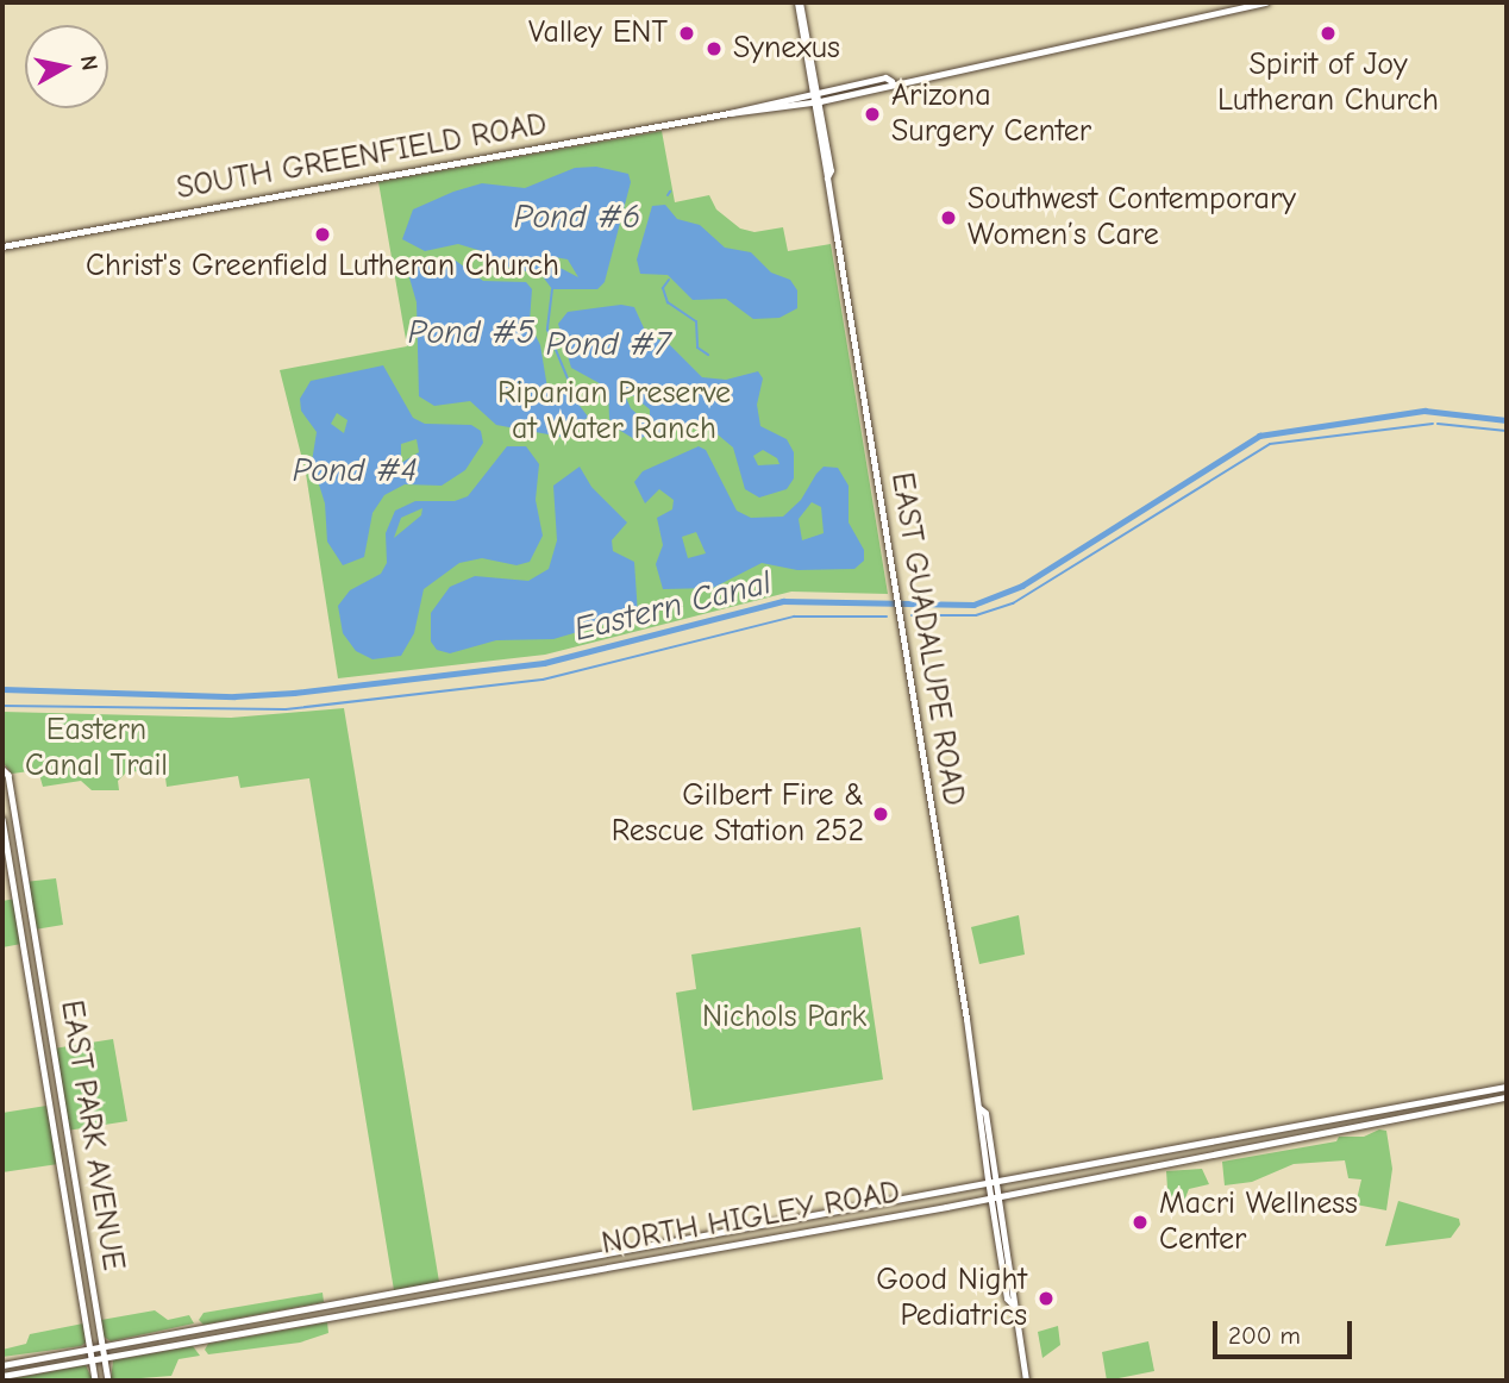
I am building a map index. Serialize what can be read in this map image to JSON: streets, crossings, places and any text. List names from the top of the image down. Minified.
{"streets":{"main road":["SOUTH GREENFIELD ROAD","EAST GUADALUPE ROAD","NORTH HIGLEY ROAD"],"street":["EAST PARK AVENUE"]},"crossings":[["SOUTH GREENFIELD ROAD","EAST GUADALUPE ROAD"],["EAST GUADALUPE ROAD","NORTH HIGLEY ROAD"],["EAST PARK AVENUE","NORTH HIGLEY ROAD"]],"water":["Pond #6","Pond #5","Pond #7","Pond #4","Eastern Canal"],"parks":["Riparian Preserve at Water Ranch","Eastern Canal Trail","Nichols Park"],"places":["Valley ENT","Spirit of Joy Lutheran Church","Synexus","Arizona Surgery Center","Southwest Contemporary Women’s Care","Christ's Greenfield Lutheran Church","Gilbert Fire & Rescue Station 252","Macri Wellness Center","Good Night Pediatrics"],"scale_bar":"200 m","north":"right"}
